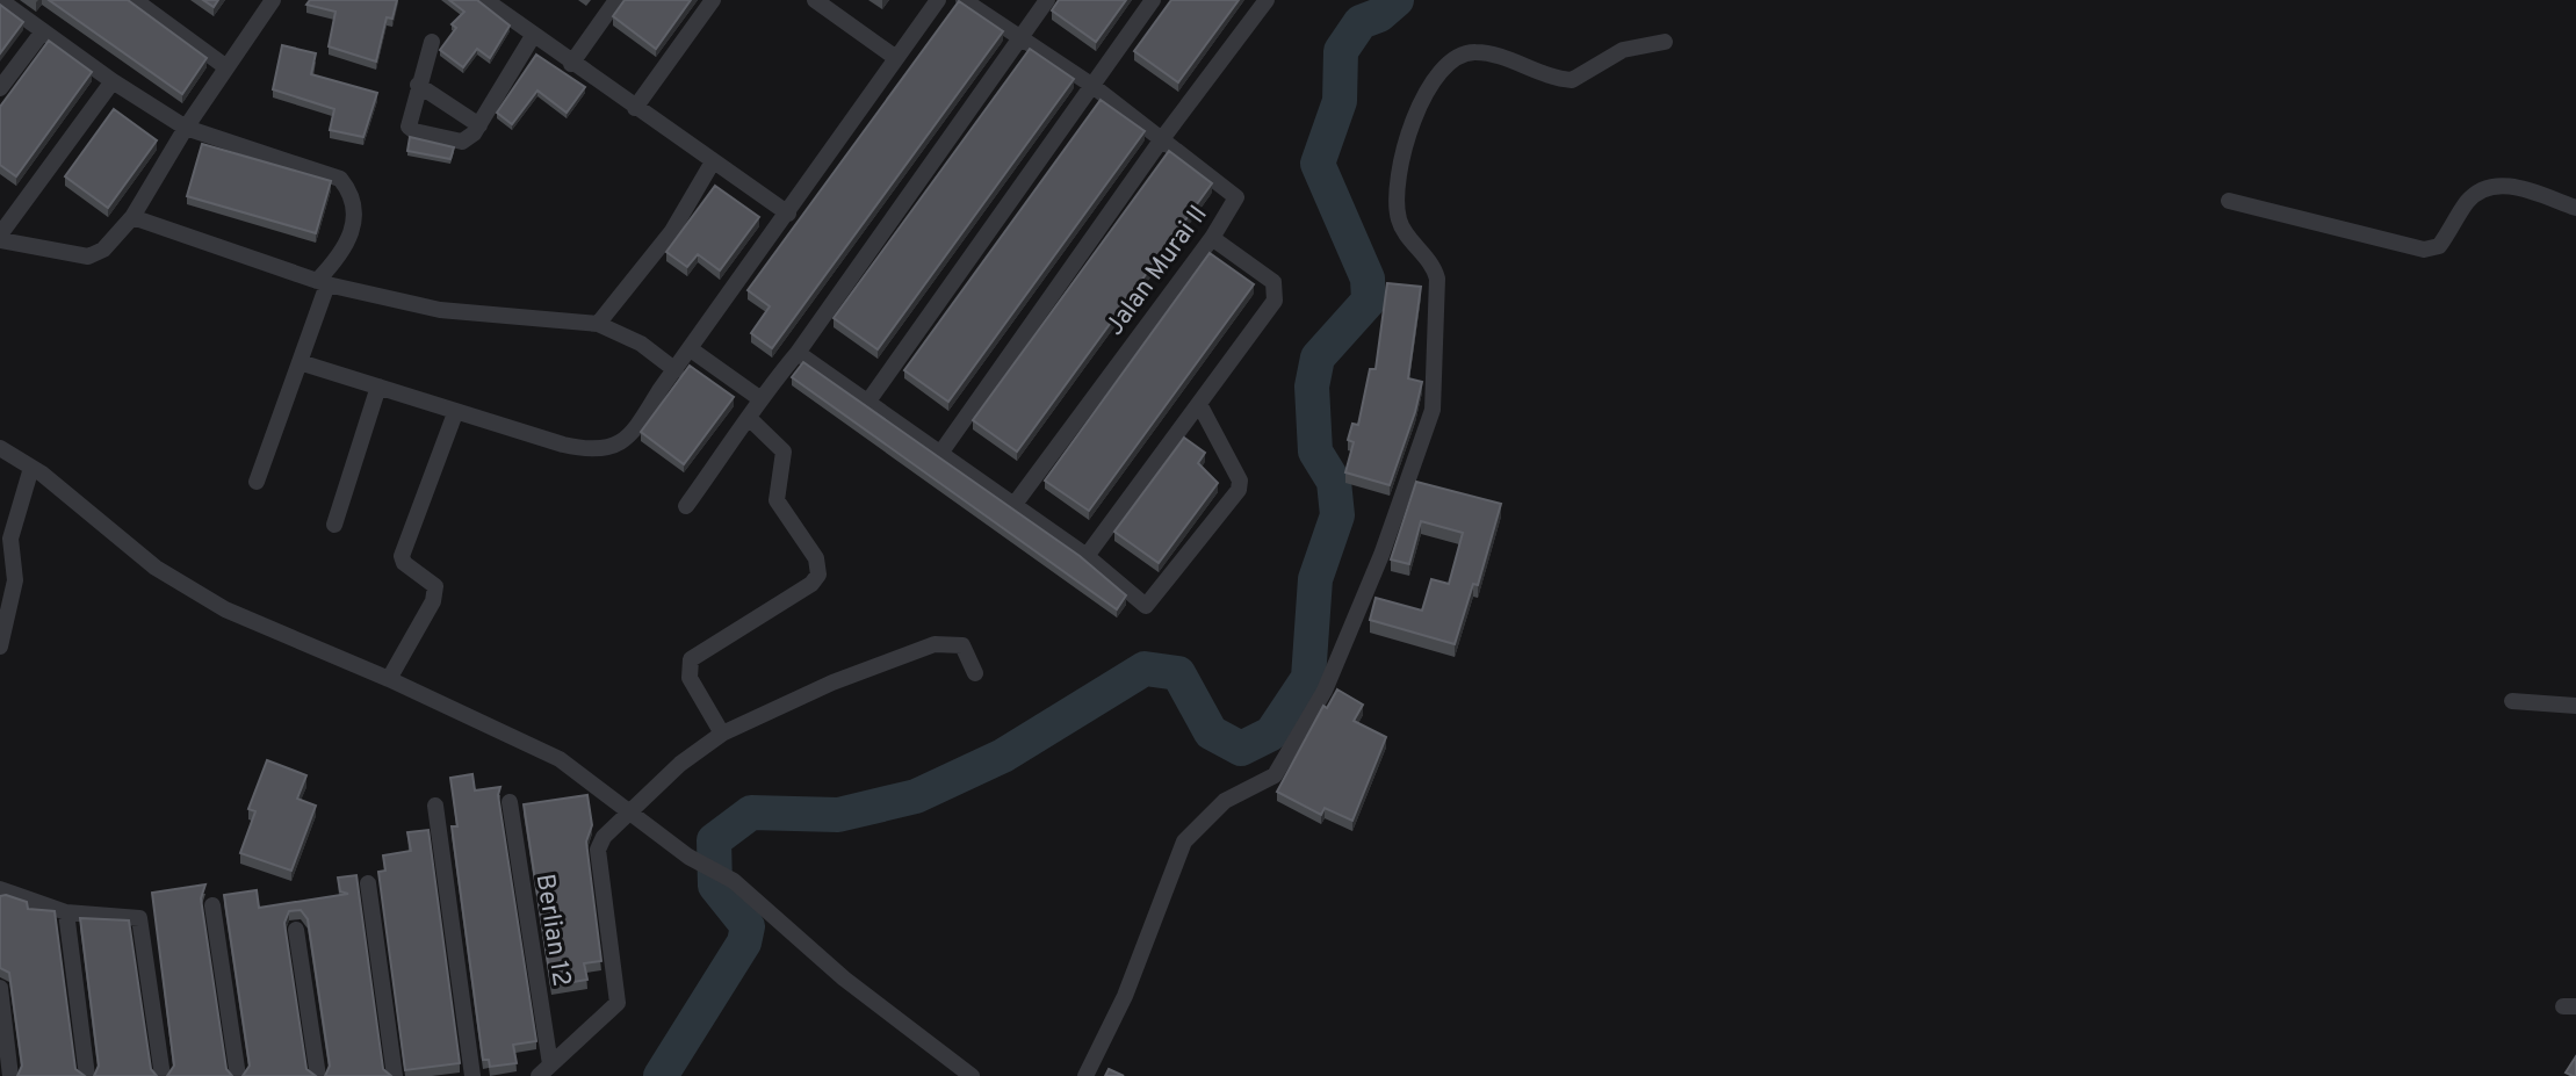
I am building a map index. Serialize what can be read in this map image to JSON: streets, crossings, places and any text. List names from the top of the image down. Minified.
{"streets":{"street":["Jalan Murai II","Berlian 12"]}}
